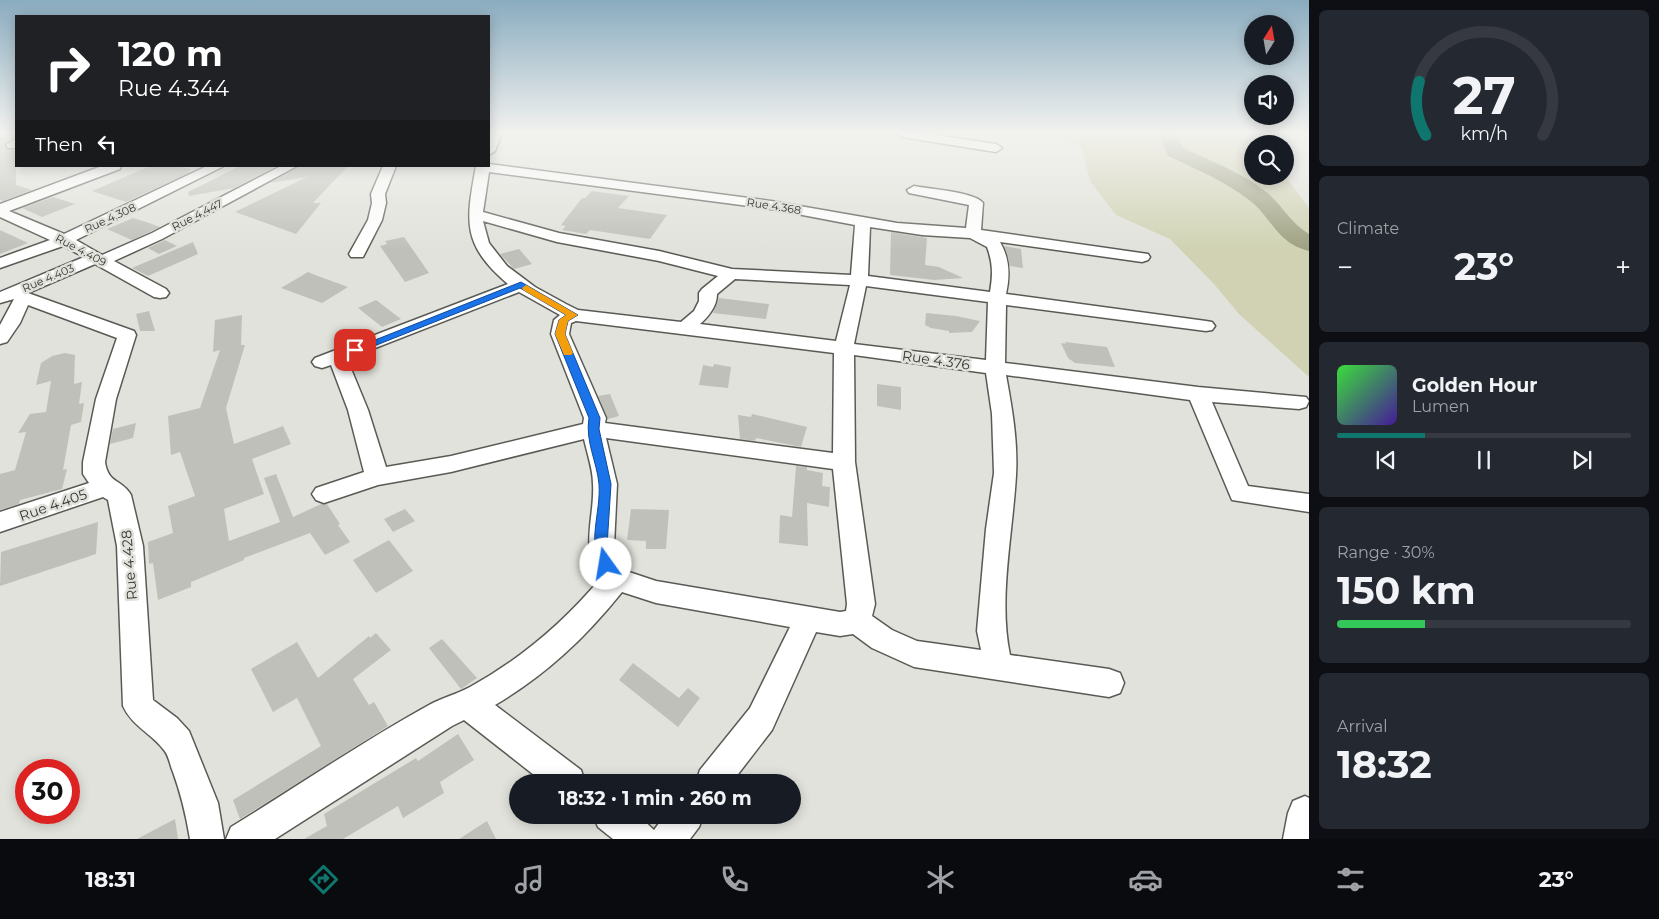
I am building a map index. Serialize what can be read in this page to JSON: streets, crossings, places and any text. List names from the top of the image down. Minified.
{"streets":{"street":["Rue 4.368","Rue 4.447","Rue 4.308","Rue 4.409","Rue 4.403","Rue 4.376","Rue 4.405","Rue 4.428"]},"crossings":[["Rue 4.447","Rue 4.409"],["Rue 4.447","Rue 4.403"],["Rue 4.308","Rue 4.409"],["Rue 4.409","Rue 4.403"],["Rue 4.403","Rue 4.428"],["Rue 4.405","Rue 4.428"]],"north":"top","page":{"turn":["120 m","Rue 4.344"],"then":"Then","tile":["Climate",["Range · 30%","150 km"],["Arrival","18:32"]],"heat":["−","23°","+"],"song":["Golden Hour","Lumen"],"limit":"30","trip":"18:32 · 1 min · 260 m","tabs":["18:31","23°"],"gauge":["27","km/h"]}}
